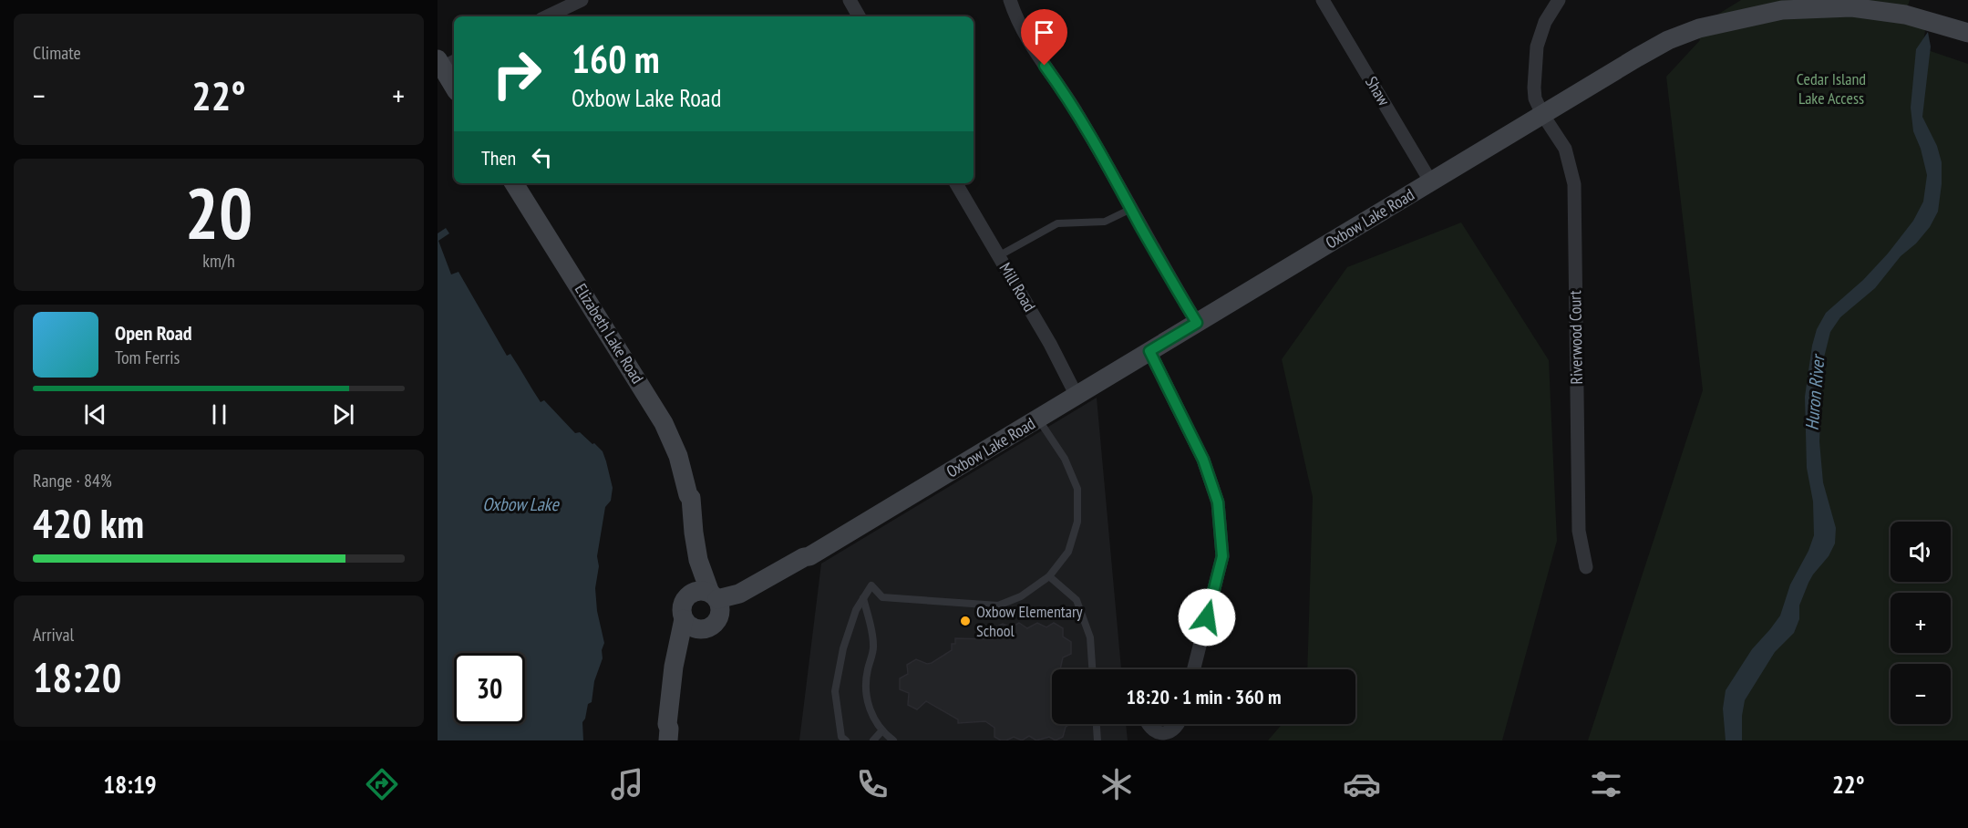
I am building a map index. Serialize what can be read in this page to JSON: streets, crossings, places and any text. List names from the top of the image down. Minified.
{"streets":{"street":["Shaw","Oxbow Lake Road","Mill Road","Elizabeth Lake Road","Riverwood Court"]},"crossings":[["Shaw","Oxbow Lake Road"],["Oxbow Lake Road","Mill Road"],["Oxbow Lake Road","Elizabeth Lake Road"],["Oxbow Lake Road","Riverwood Court"]],"water":["Huron River","Oxbow Lake"],"parks":["Cedar Island Lake Access"],"places":["Oxbow Elementary School"],"page":{"tile":["Climate",["20","km/h"],["Range · 84%","420 km"],["Arrival","18:20"]],"turn":["160 m","Oxbow Lake Road"],"heat":["−","22°","+"],"then":"Then","song":["Open Road","Tom Ferris"],"map_buttons":["+","−"],"limit":"30","trip":"18:20 · 1 min · 360 m","tabs":["18:19","22°"]}}
